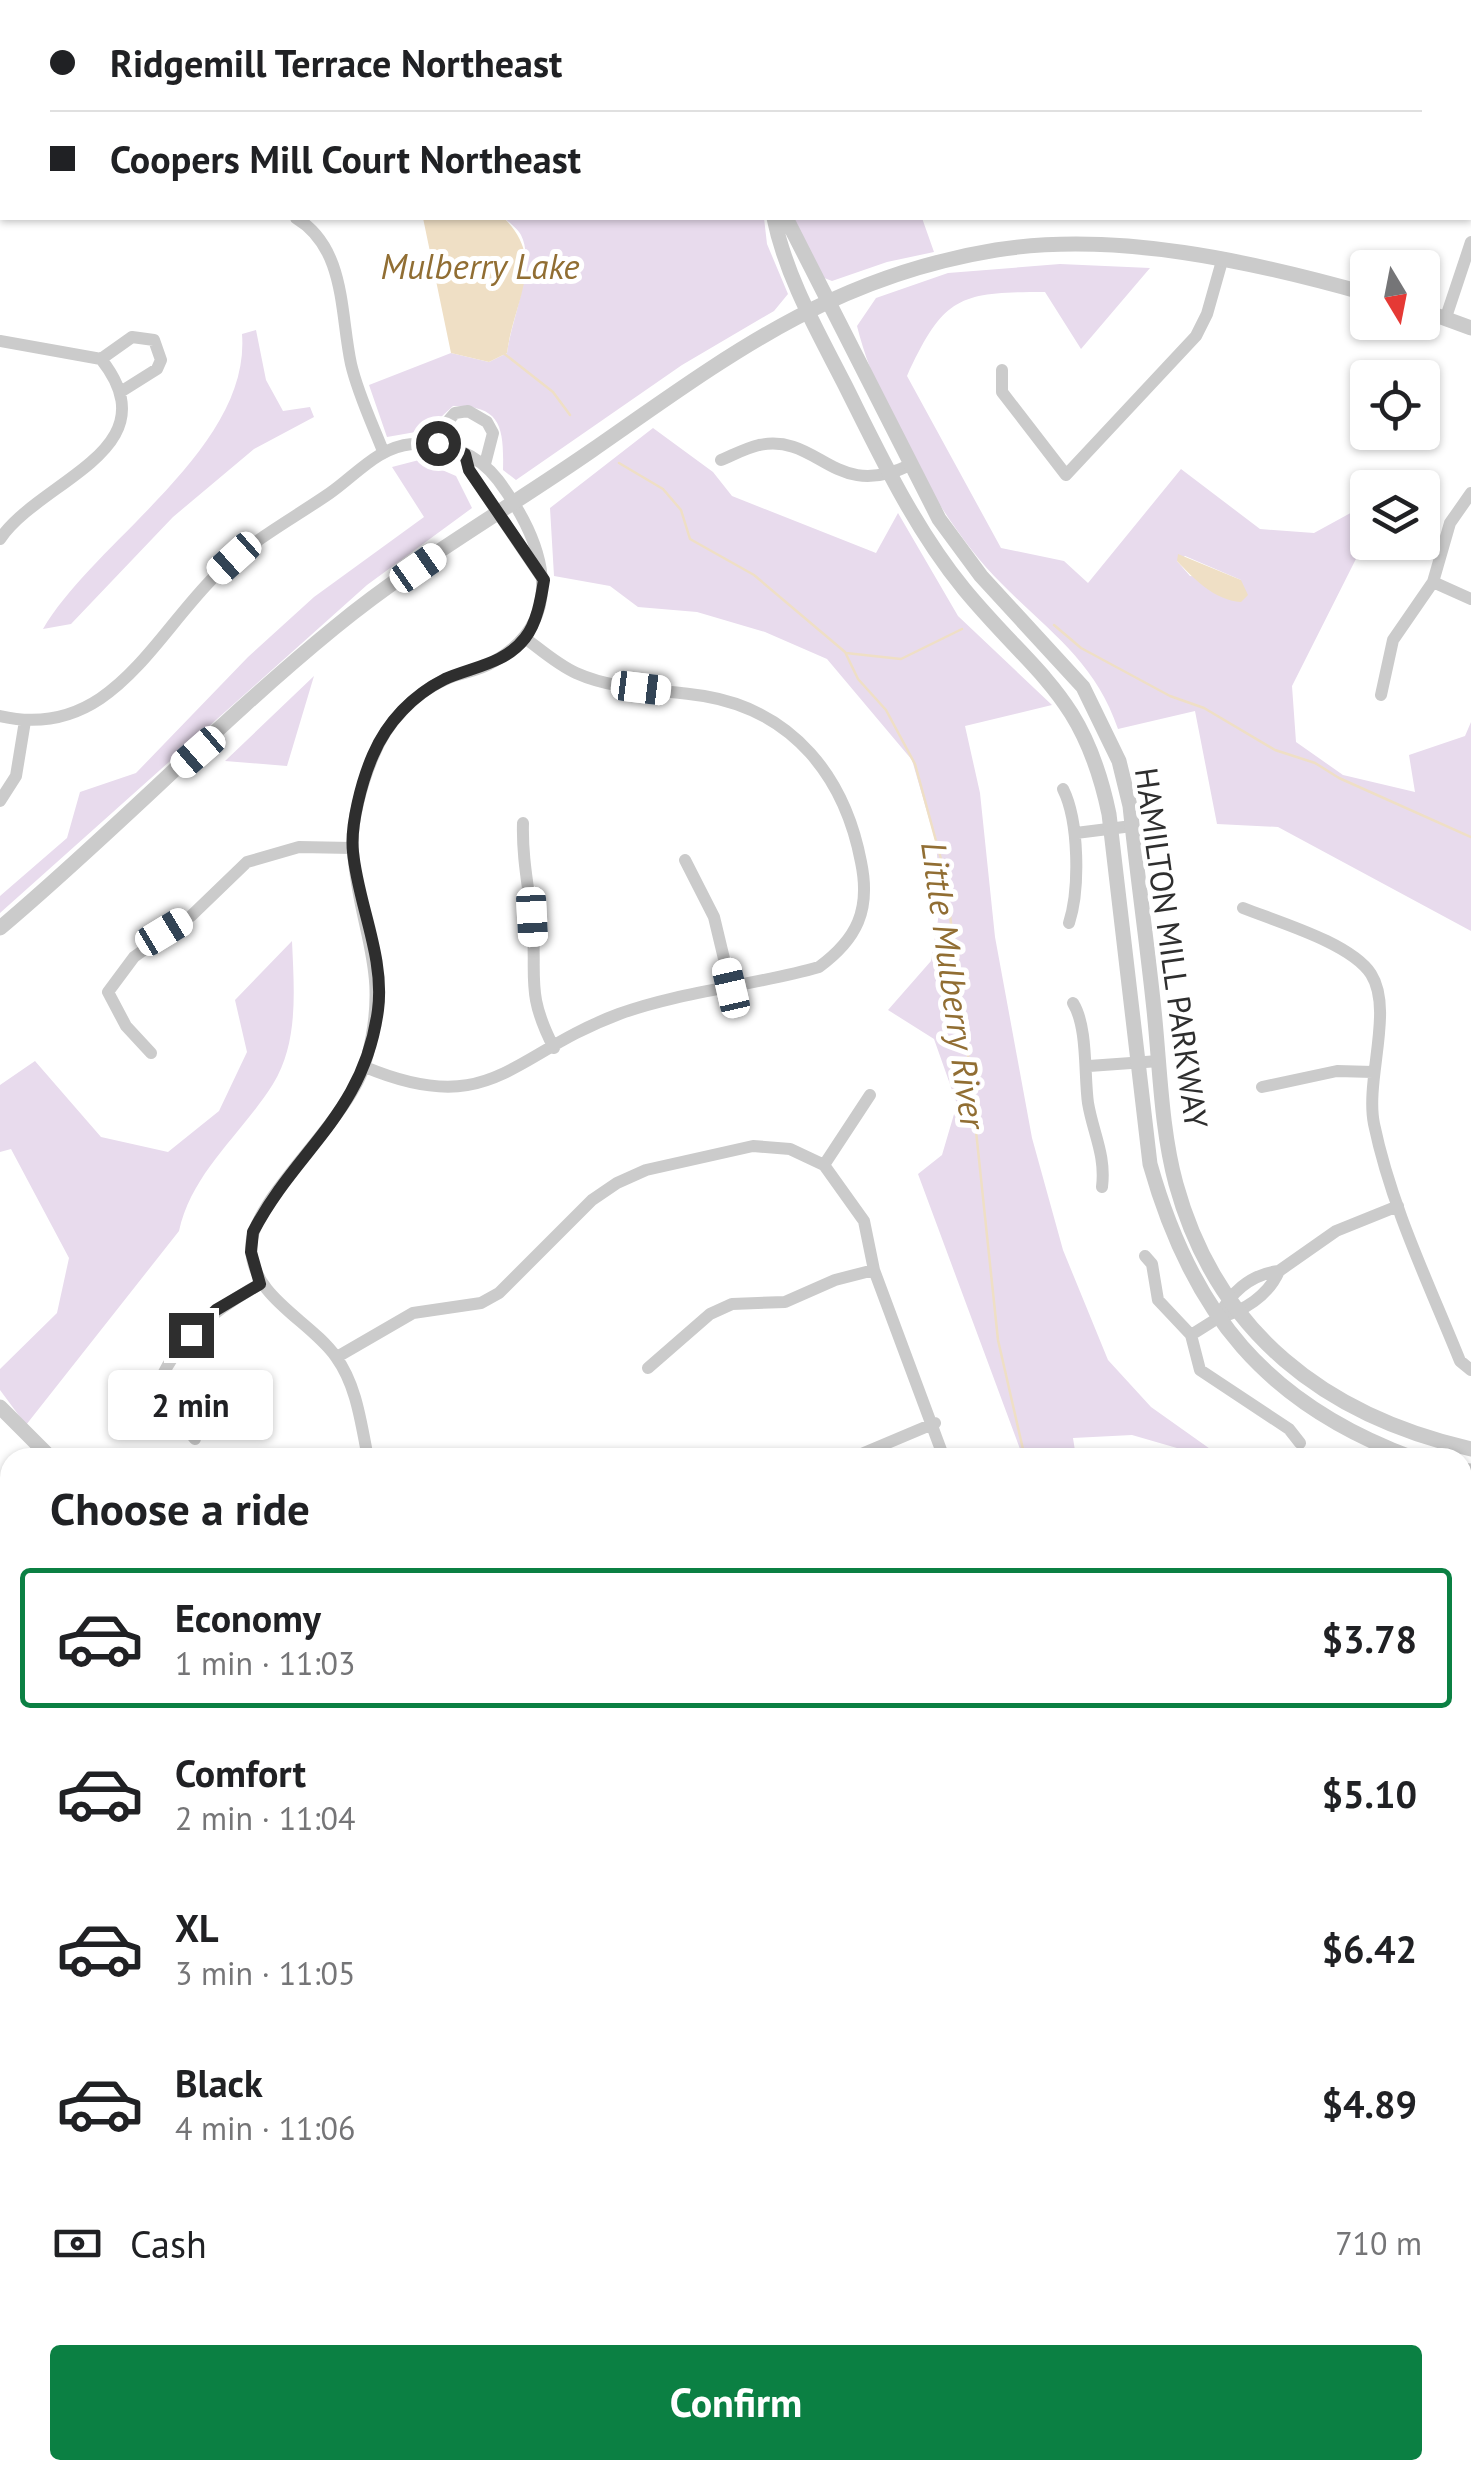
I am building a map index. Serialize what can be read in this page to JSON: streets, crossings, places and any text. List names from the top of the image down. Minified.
{"streets":{"street":["HAMILTON MILL PARKWAY"]},"water":["Mulberry Lake","Little Mulberry River"],"north":"bottom","page":{"banner":["Ridgemill Terrace Northeast","Coopers Mill Court Northeast"],"bubble":"2 min","heading":"Choose a ride","list":[{"name":"Economy","note":"1 min · 11:03","value":"$3.78"},{"name":"Comfort","note":"2 min · 11:04","value":"$5.10"},{"name":"XL","note":"3 min · 11:05","value":"$6.42"},{"name":"Black","note":"4 min · 11:06","value":"$4.89"}],"pay":["Cash","710 m"],"buttons":"Confirm"}}
